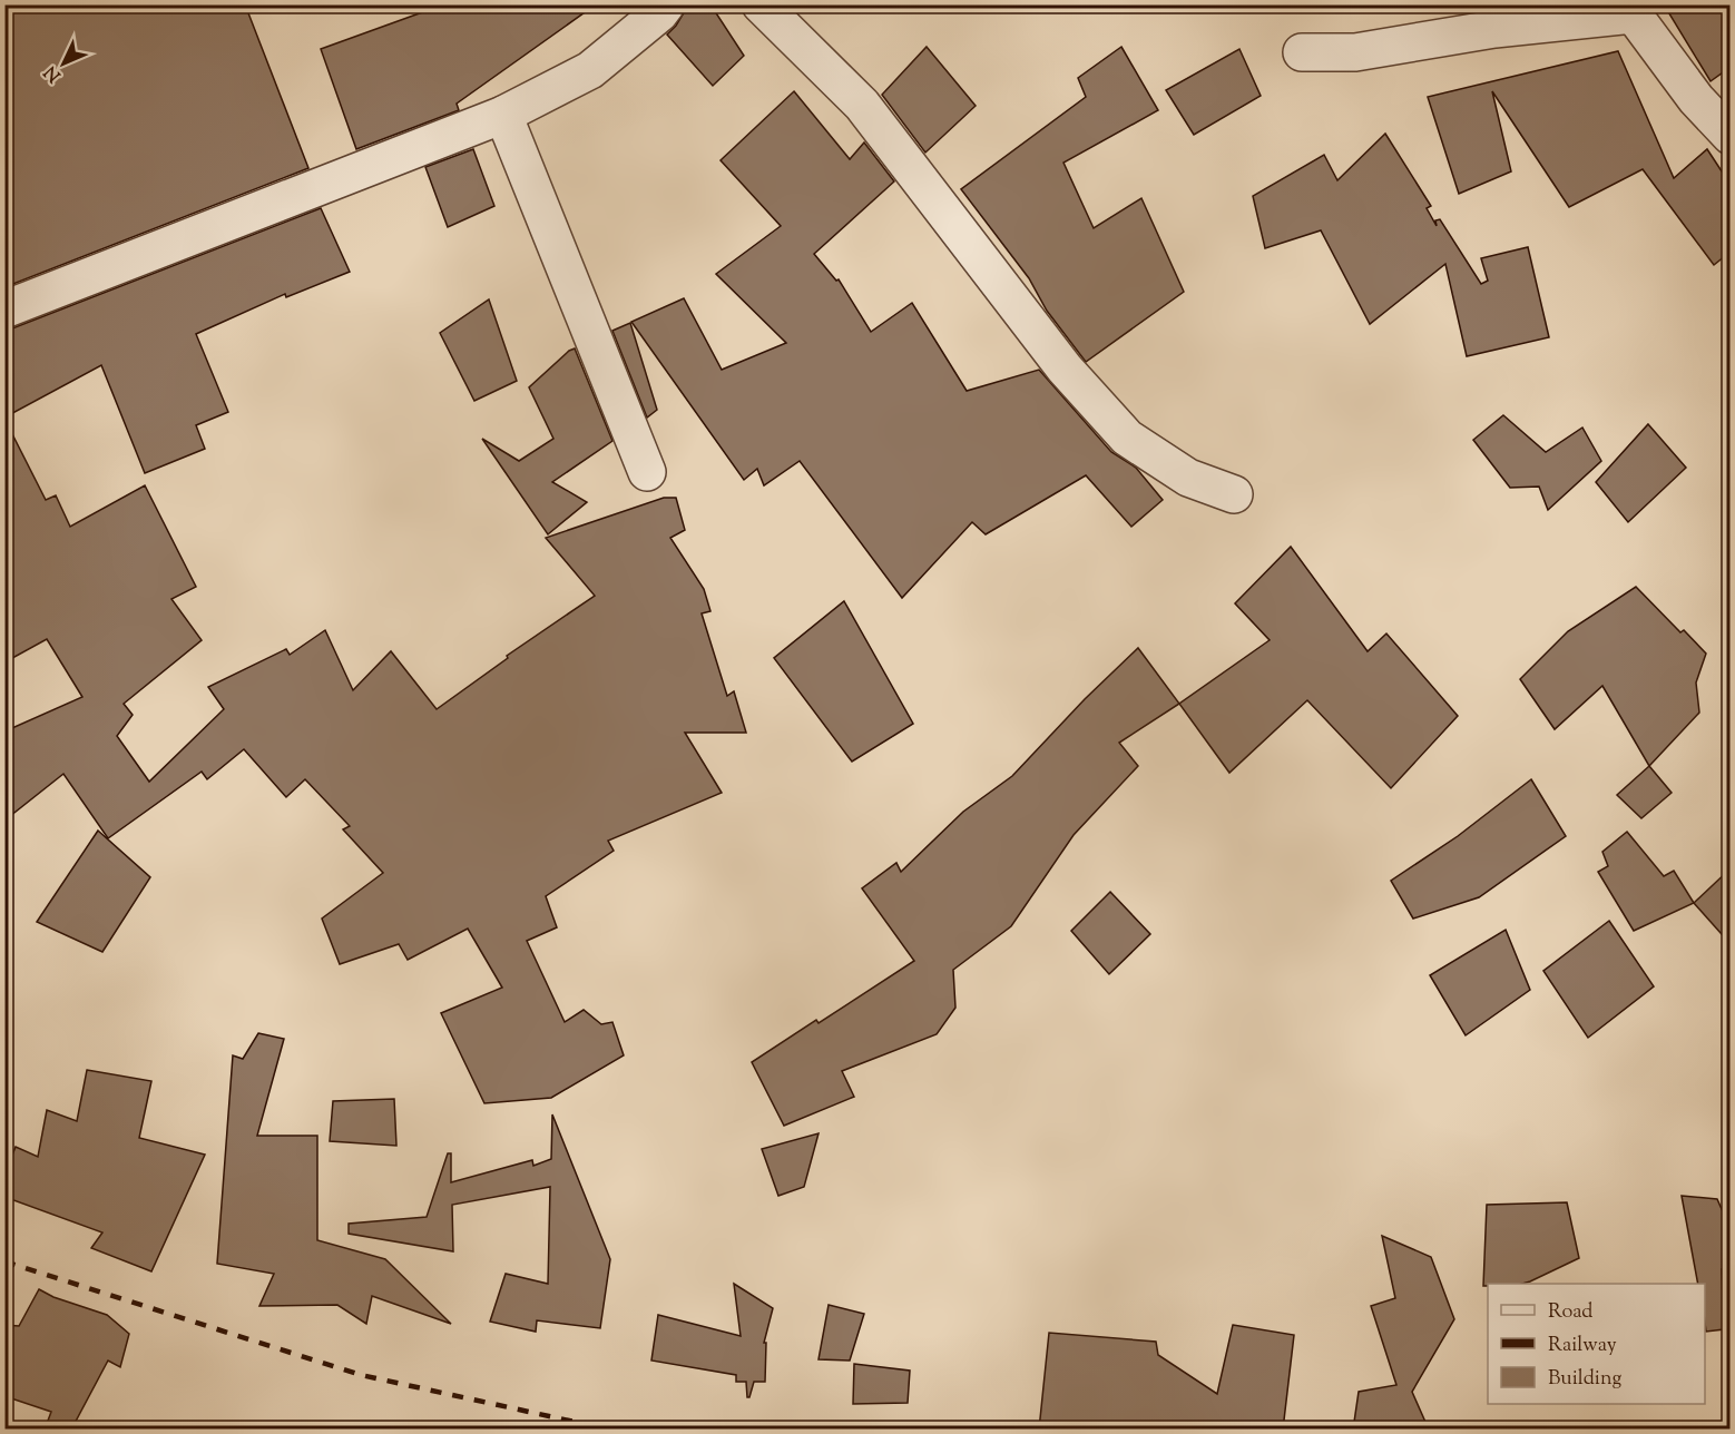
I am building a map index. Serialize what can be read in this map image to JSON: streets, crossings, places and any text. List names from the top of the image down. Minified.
{"legend":["Road","Railway","Building"],"north":"bottom left"}
